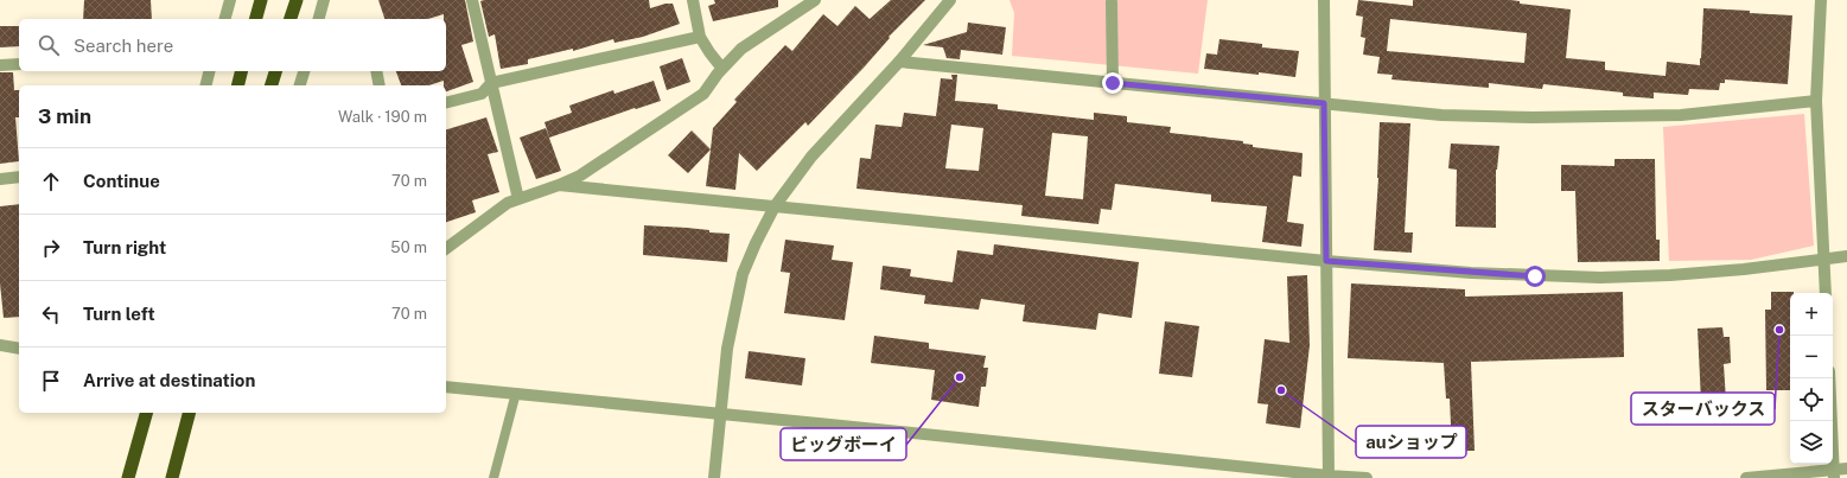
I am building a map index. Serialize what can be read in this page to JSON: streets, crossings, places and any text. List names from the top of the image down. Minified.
{"places":["スターバックス","ビッグボーイ","auショップ"],"page":{"search":"Search here","heading":["3 min","Walk · 190 m"],"list":[["Continue","70 m"],["Turn right","50 m"],["Turn left","70 m"],"Arrive at destination"],"map_buttons":["+","−"]}}
